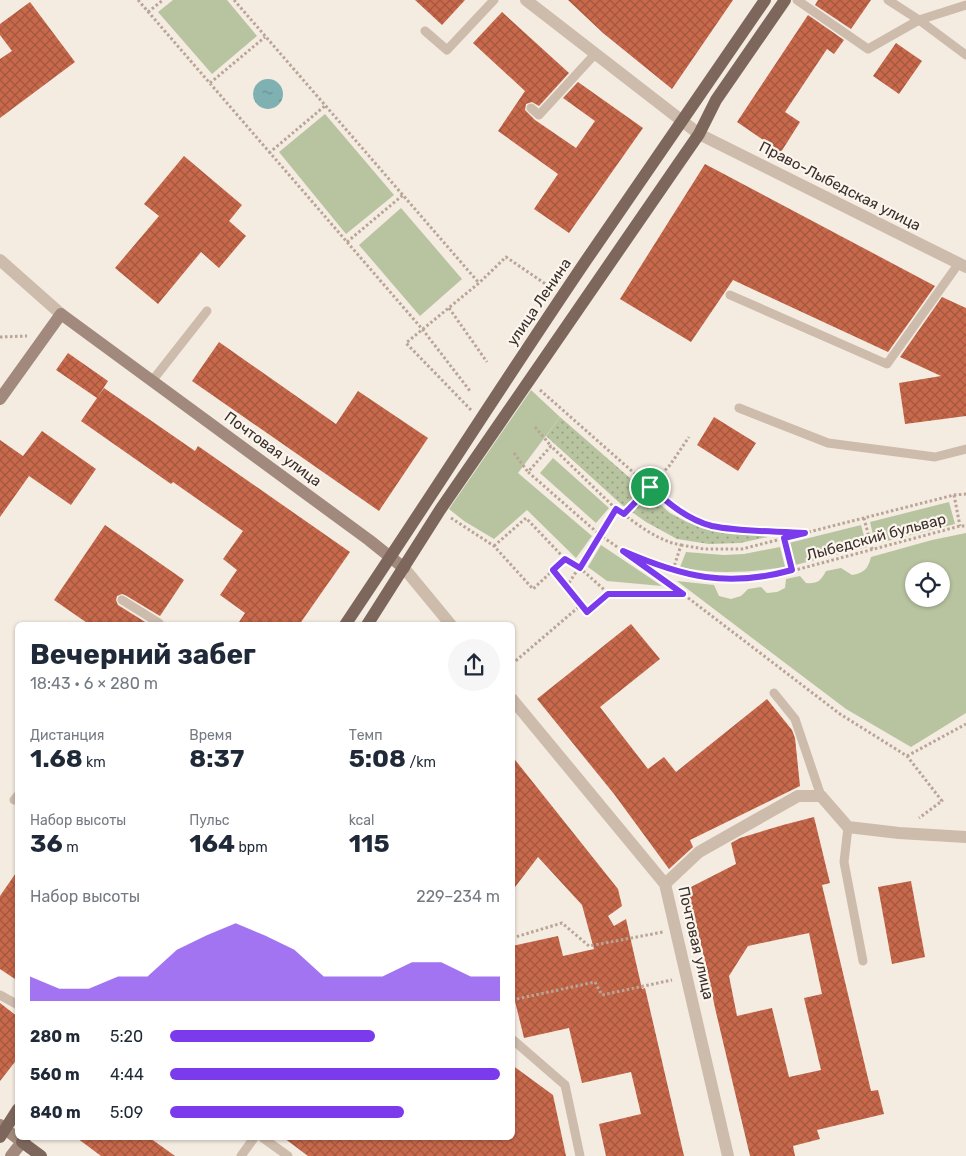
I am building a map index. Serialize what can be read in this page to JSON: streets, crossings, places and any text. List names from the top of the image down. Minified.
{"streets":{"main road":["улица Ленина"],"street":["Право-Лыбедская улица","Почтовая улица"],"path":["Лыбедский бульвар"]},"crossings":[["Право-Лыбедская улица","улица Ленина"],["улица Ленина","Почтовая улица"]],"page":{"heading":["Вечерний забег","18:43 · 6 × 280 m"],"stats":[["Дистанция","1.68 km"],["Время","8:37"],["Темп","5:08 /km"],["Набор высоты","36 m"],["Пульс","164 bpm"],["kcal","115"]],"chart":["Набор высоты","229–234 m"],"list":[{"name":"280 m","note":"5:20"},{"name":"560 m","note":"4:44"},{"name":"840 m","note":"5:09"}]}}
